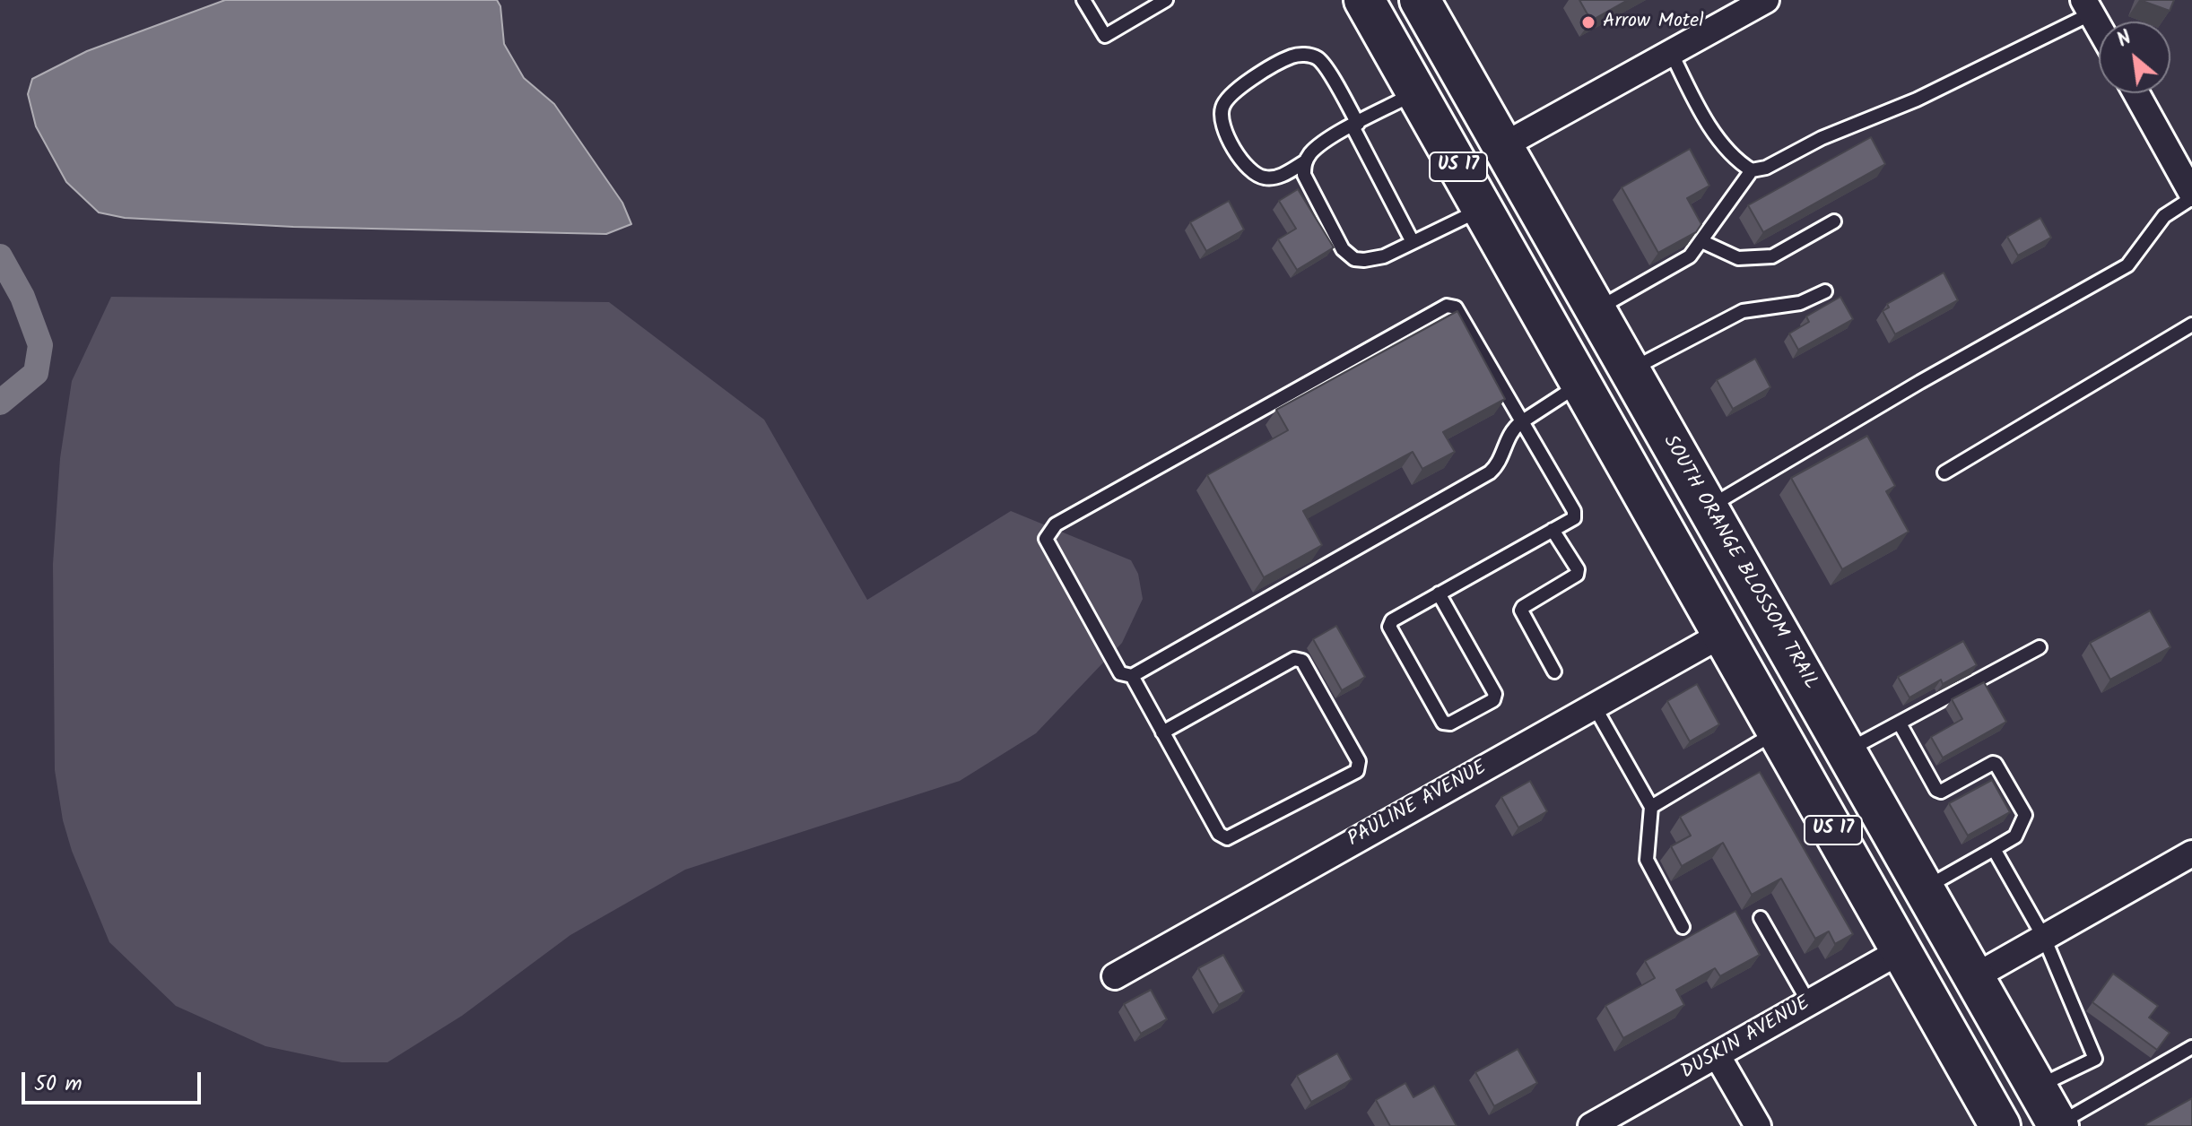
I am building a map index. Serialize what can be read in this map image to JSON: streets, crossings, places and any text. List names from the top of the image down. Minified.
{"streets":{"main road":["US 17","SOUTH ORANGE BLOSSOM TRAIL"],"street":["PAULINE AVENUE","DUSKIN AVENUE"]},"crossings":[["US 17","PAULINE AVENUE"],["US 17","DUSKIN AVENUE"]],"places":["Arrow Motel"],"scale_bar":"50 m","north":"top left"}
